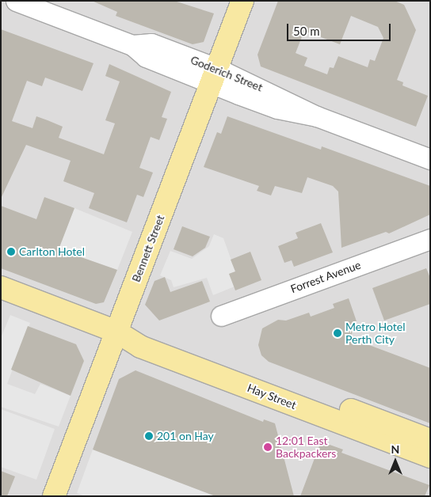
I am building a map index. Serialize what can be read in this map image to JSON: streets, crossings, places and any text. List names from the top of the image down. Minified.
{"streets":{"main road":["Bennett Street","Hay Street"],"street":["Goderich Street","Forrest Avenue"]},"crossings":[["Goderich Street","Bennett Street"],["Bennett Street","Hay Street"]],"places":["Carlton Hotel","Metro Hotel Perth City","201 on Hay","12:01 East Backpackers"],"scale_bar":"50 m","north":"top"}
